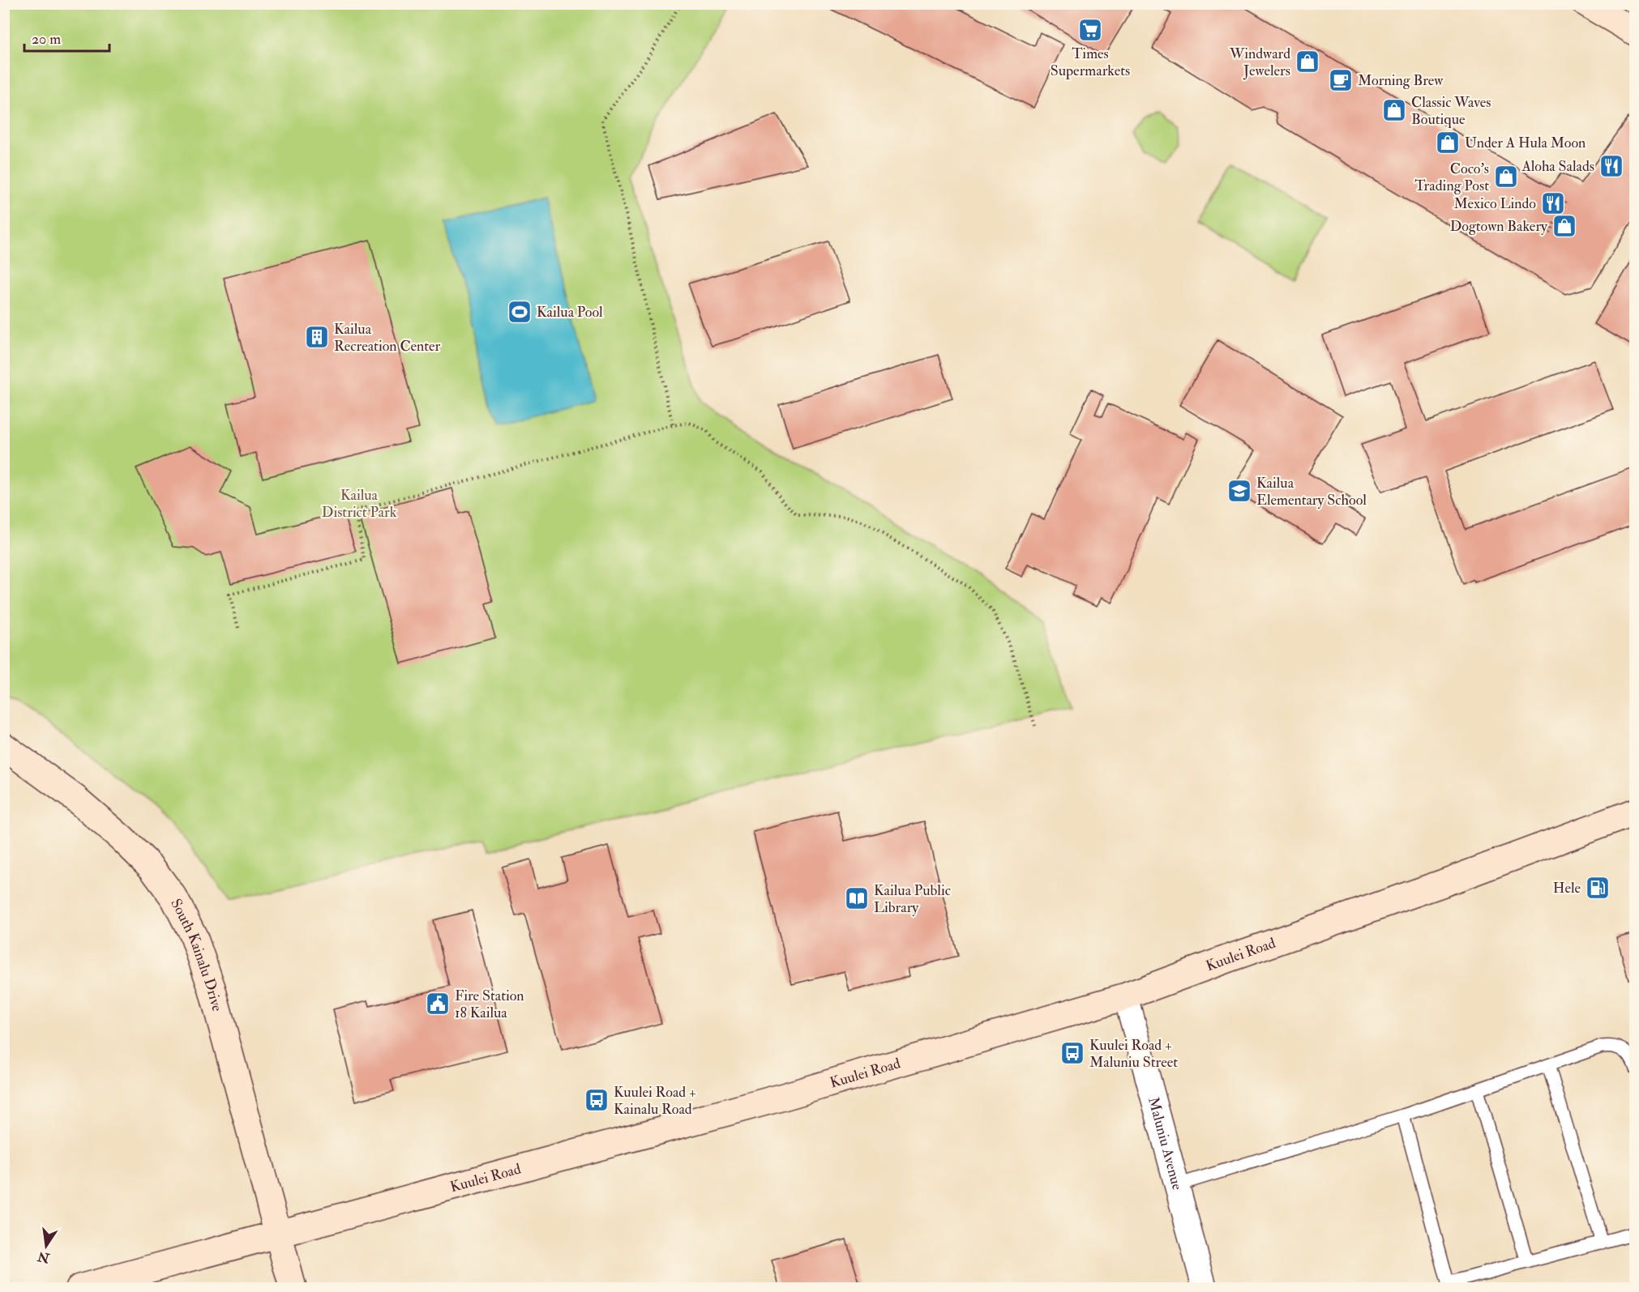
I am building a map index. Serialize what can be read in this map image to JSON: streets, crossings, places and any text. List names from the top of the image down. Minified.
{"streets":{"main road":["Kuulei Road","South Kainalu Drive"],"street":["Maluniu Avenue"]},"crossings":[["Kuulei Road","South Kainalu Drive"],["Kuulei Road","Maluniu Avenue"]],"parks":["Kailua District Park"],"places":{"supermarket":["Times Supermarkets"],"shop":["Windward Jewelers","Classic Waves Boutique","Under A Hula Moon","Coco’s Trading Post","Dogtown Bakery"],"cafe":["Morning Brew"],"restaurant":["Aloha Salads","Mexico Lindo"],"sports":["Kailua Pool"],"building":["Kailua Recreation Center"],"school or university":["Kailua Elementary School"],"fuel station":["Hele"],"library":["Kailua Public Library"],"public building":["Fire Station 18 Kailua"],"bus stop":["Kuulei Road + Maluniu Street","Kuulei Road + Kainalu Road"]},"scale_bar":"20 m","north":"bottom"}
